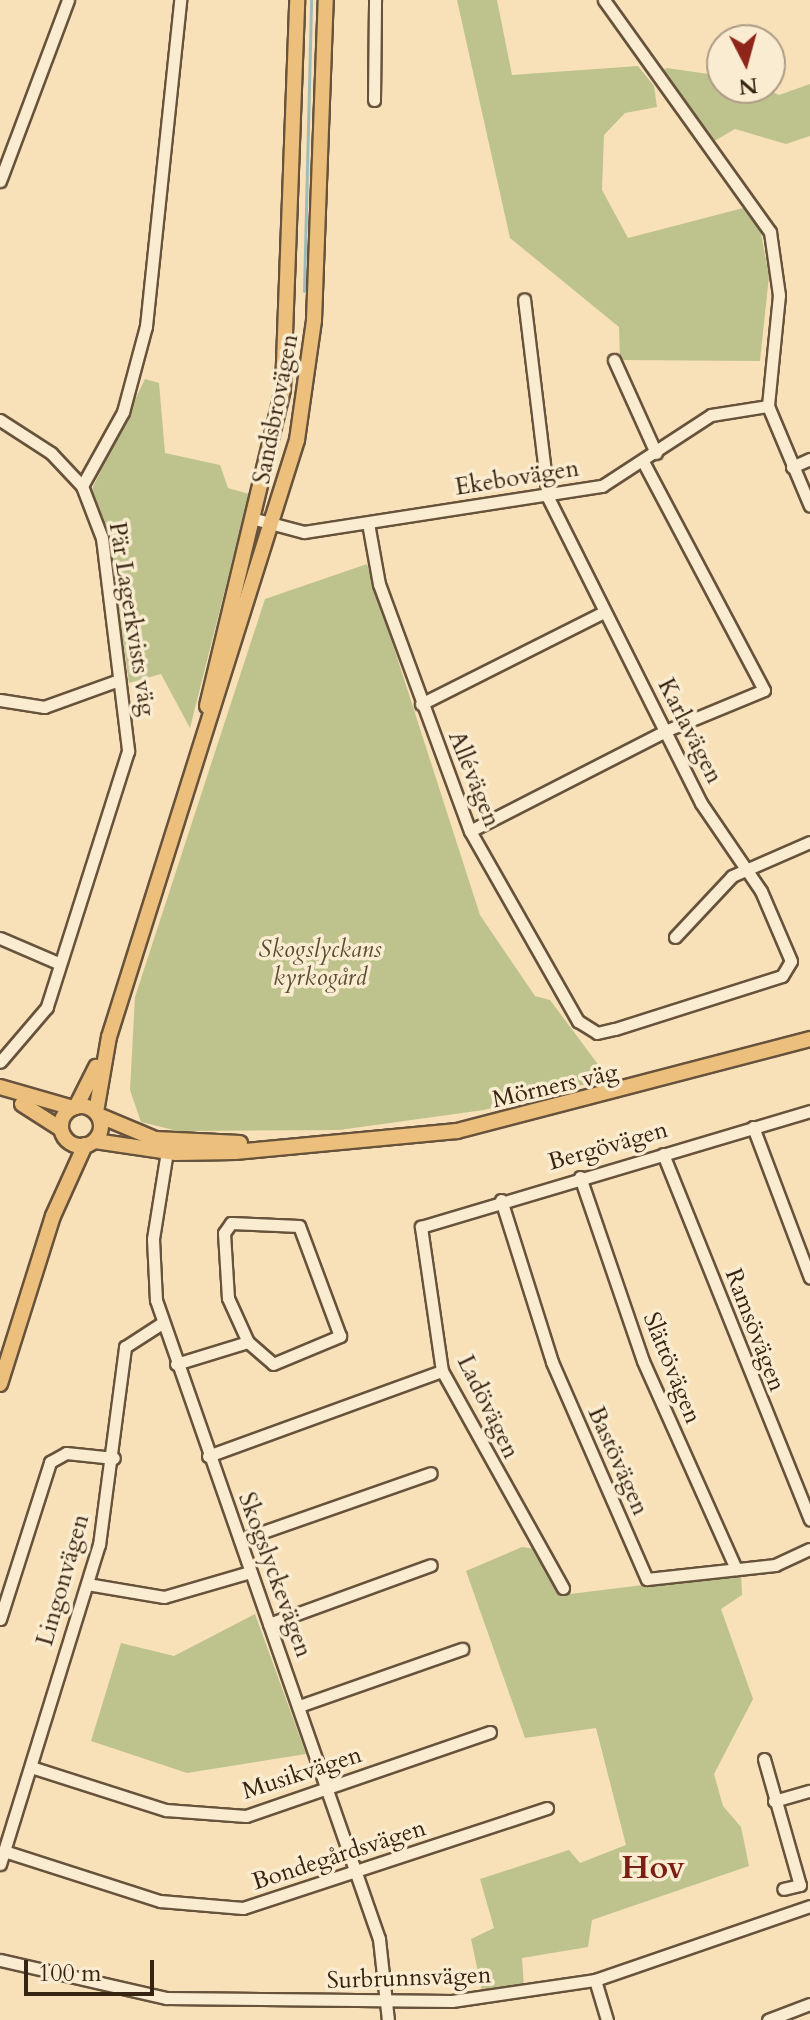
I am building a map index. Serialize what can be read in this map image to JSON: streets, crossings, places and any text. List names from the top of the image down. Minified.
{"streets":{"main road":["Sandsbrovägen","Mörners väg"],"street":["Ekebovägen","Pär Lagerkvists väg","Karlavägen","Allévägen","Bergövägen","Ramsövägen","Slättövägen","Ladövägen","Bastövägen","Skogslyckevägen","Lingonvägen","Musikvägen","Bondegårdsvägen","Surbrunnsvägen"]},"crossings":[["Sandsbrovägen","Ekebovägen"],["Sandsbrovägen","Mörners väg"],["Ekebovägen","Karlavägen"],["Ekebovägen","Allévägen"],["Karlavägen","Allévägen"],["Mörners väg","Skogslyckevägen"],["Bergövägen","Ramsövägen"],["Bergövägen","Slättövägen"],["Bergövägen","Ladövägen"],["Bergövägen","Bastövägen"],["Slättövägen","Bastövägen"],["Skogslyckevägen","Lingonvägen"],["Skogslyckevägen","Musikvägen"],["Skogslyckevägen","Bondegårdsvägen"],["Skogslyckevägen","Surbrunnsvägen"],["Lingonvägen","Musikvägen"],["Lingonvägen","Bondegårdsvägen"]],"districts":["Hov"],"parks":["Skogslyckans kyrkogård"],"scale_bar":"100 m","north":"bottom"}
